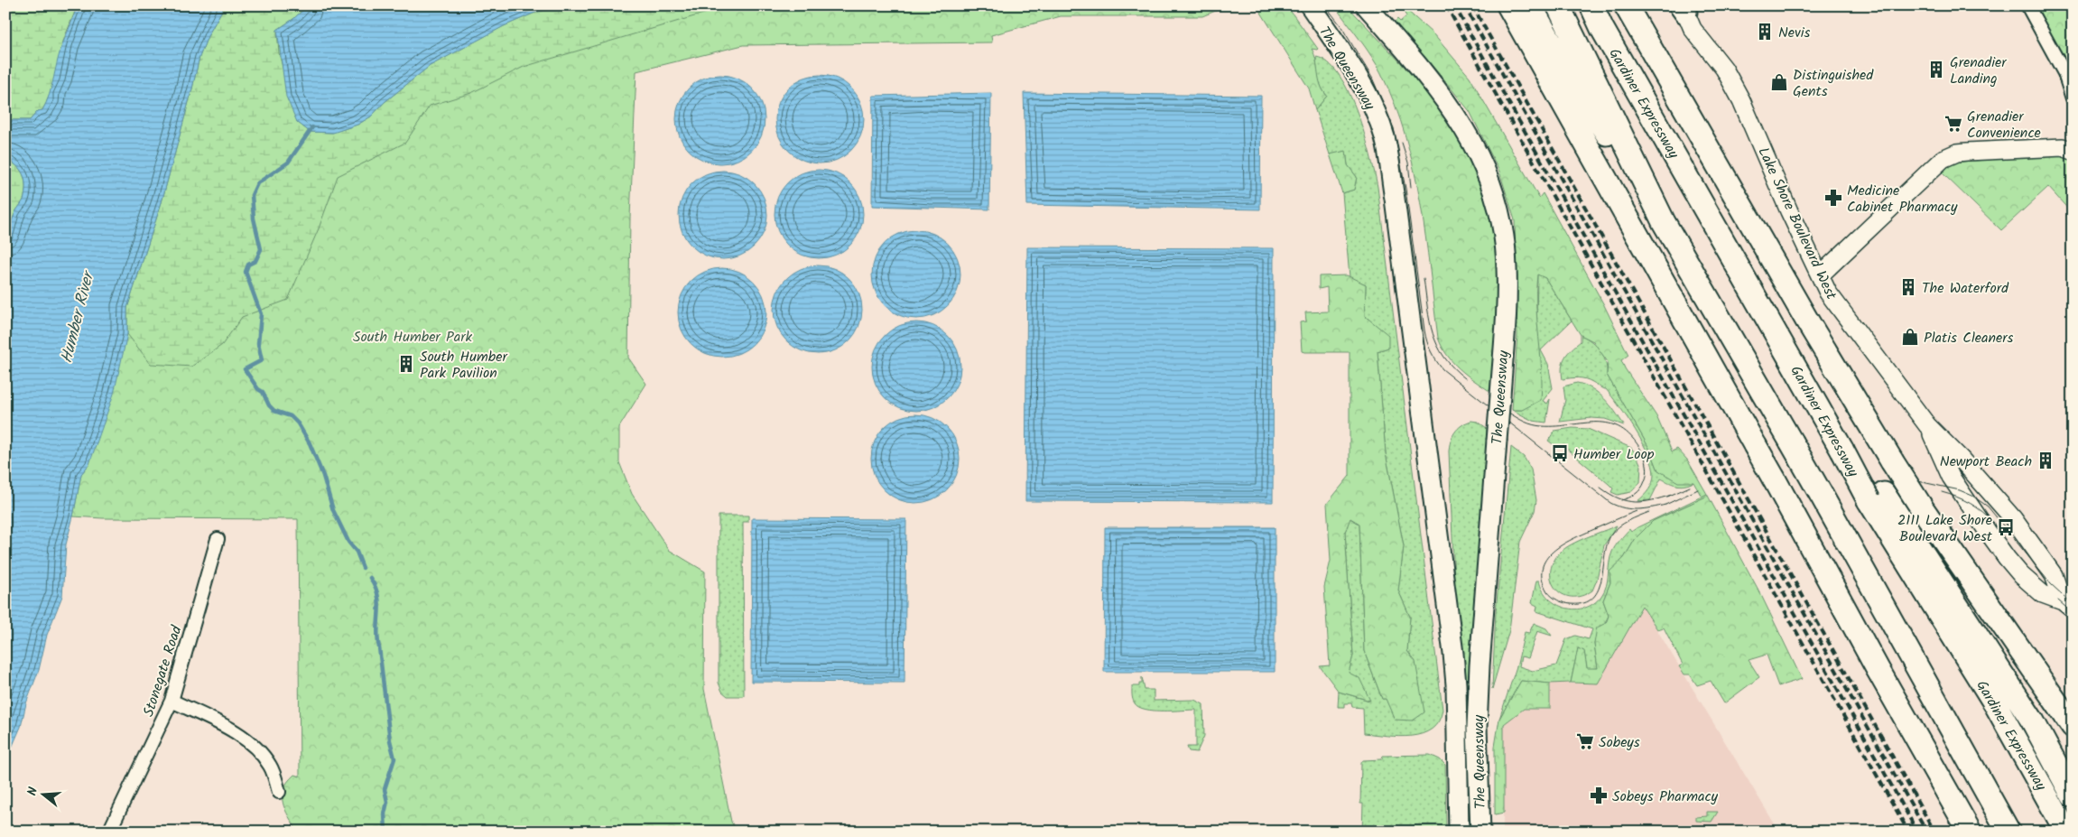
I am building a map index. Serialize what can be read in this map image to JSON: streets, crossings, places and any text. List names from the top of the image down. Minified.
{"streets":{"highway":["Gardiner Expressway"],"main road":["The Queensway","Lake Shore Boulevard West"],"street":["Stonegate Road"]},"water":["Humber River"],"parks":["South Humber Park"],"places":{"building":["Nevis","Grenadier Landing","The Waterford","South Humber Park Pavilion","Newport Beach"],"shop":["Distinguished Gents","Platis Cleaners"],"supermarket":["Grenadier Convenience","Sobeys"],"pharmacy":["Medicine Cabinet Pharmacy","Sobeys Pharmacy"],"bus stop":["Humber Loop","2111 Lake Shore Boulevard West"]},"north":"left"}
